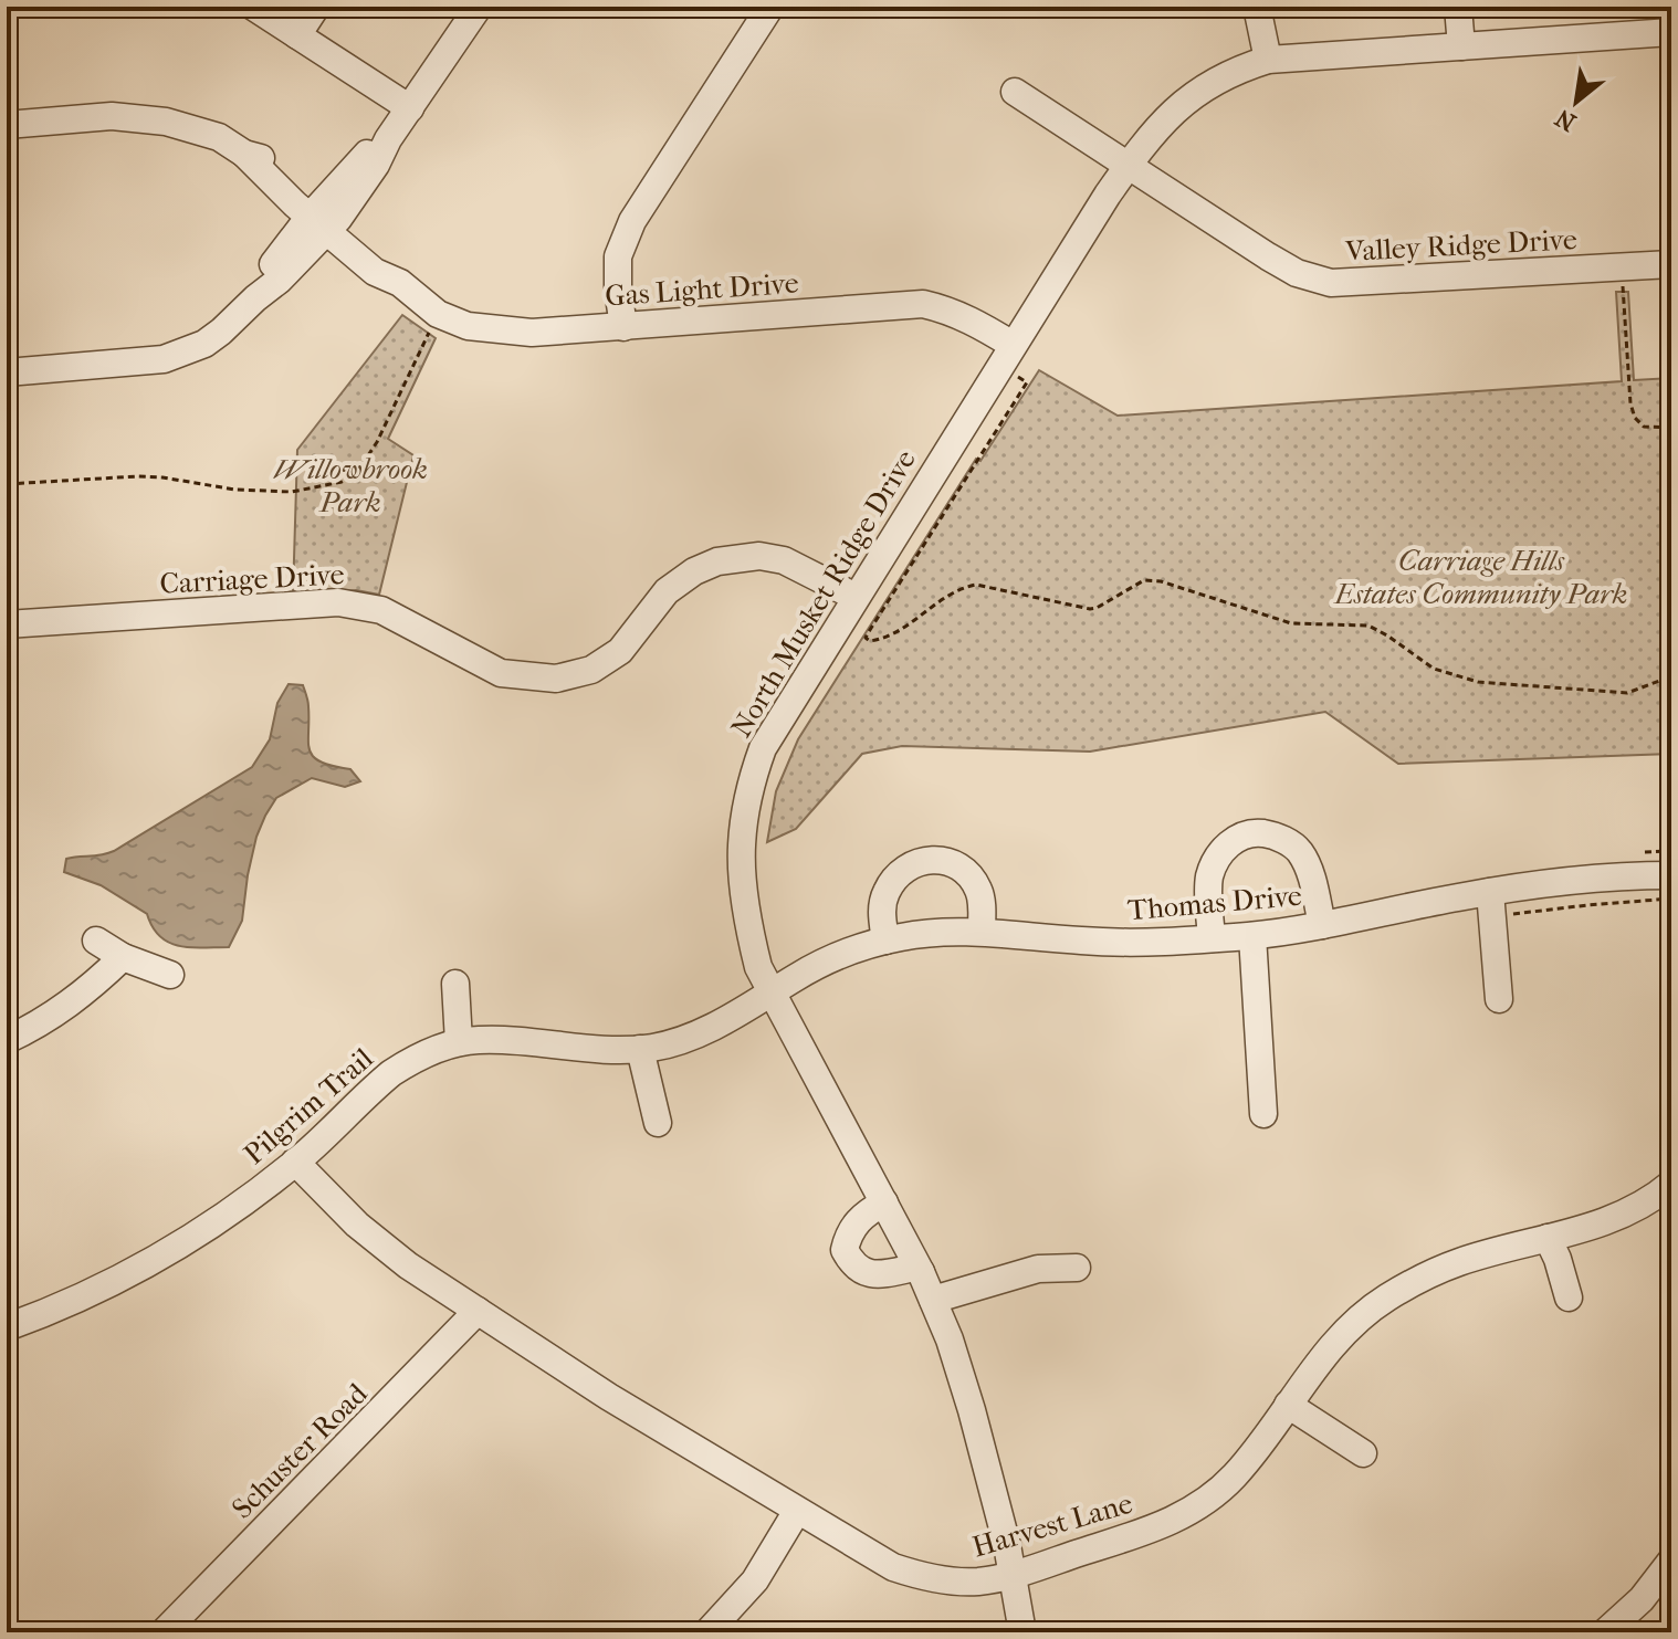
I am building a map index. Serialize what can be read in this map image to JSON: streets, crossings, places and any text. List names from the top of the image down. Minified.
{"streets":{"street":["Valley Ridge Drive","Gas Light Drive","Carriage Drive","North Musket Ridge Drive","Thomas Drive","Pilgrim Trail","Schuster Road","Harvest Lane"]},"crossings":[["Valley Ridge Drive","North Musket Ridge Drive"],["Gas Light Drive","North Musket Ridge Drive"],["Carriage Drive","North Musket Ridge Drive"],["North Musket Ridge Drive","Thomas Drive"],["North Musket Ridge Drive","Pilgrim Trail"],["North Musket Ridge Drive","Harvest Lane"],["Thomas Drive","Pilgrim Trail"],["Pilgrim Trail","Harvest Lane"],["Schuster Road","Harvest Lane"]],"parks":["Willowbrook Park","Carriage Hills Estates Community Park"],"north":"bottom left"}
